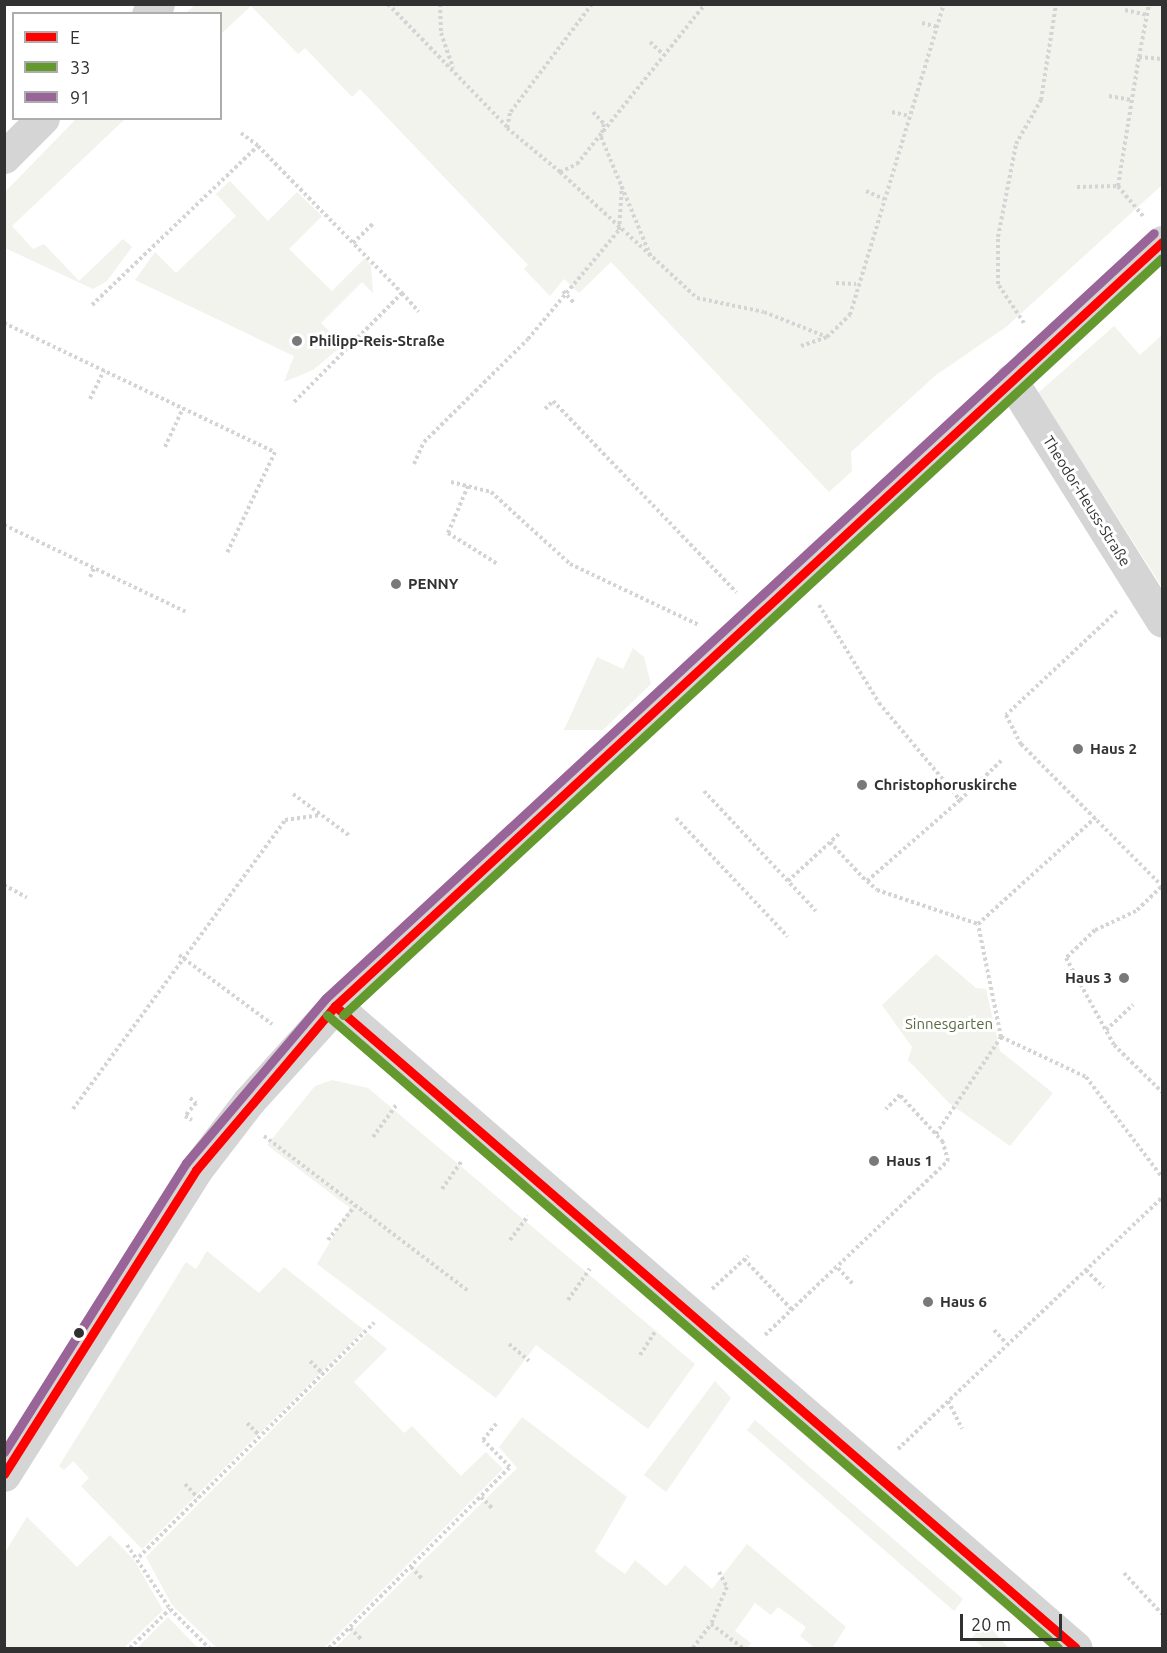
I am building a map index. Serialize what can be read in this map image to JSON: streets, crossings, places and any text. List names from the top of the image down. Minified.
{"streets":{"street":["Theodor-Heuss-Straße"]},"parks":["Sinnesgarten"],"places":["Philipp-Reis-Straße","PENNY","Haus 2","Christophoruskirche","Haus 3","Haus 1","Haus 6"],"lines":["transit line 91","transit line E","transit line 33"],"legend":["E","33","91"],"scale_bar":"20 m"}
